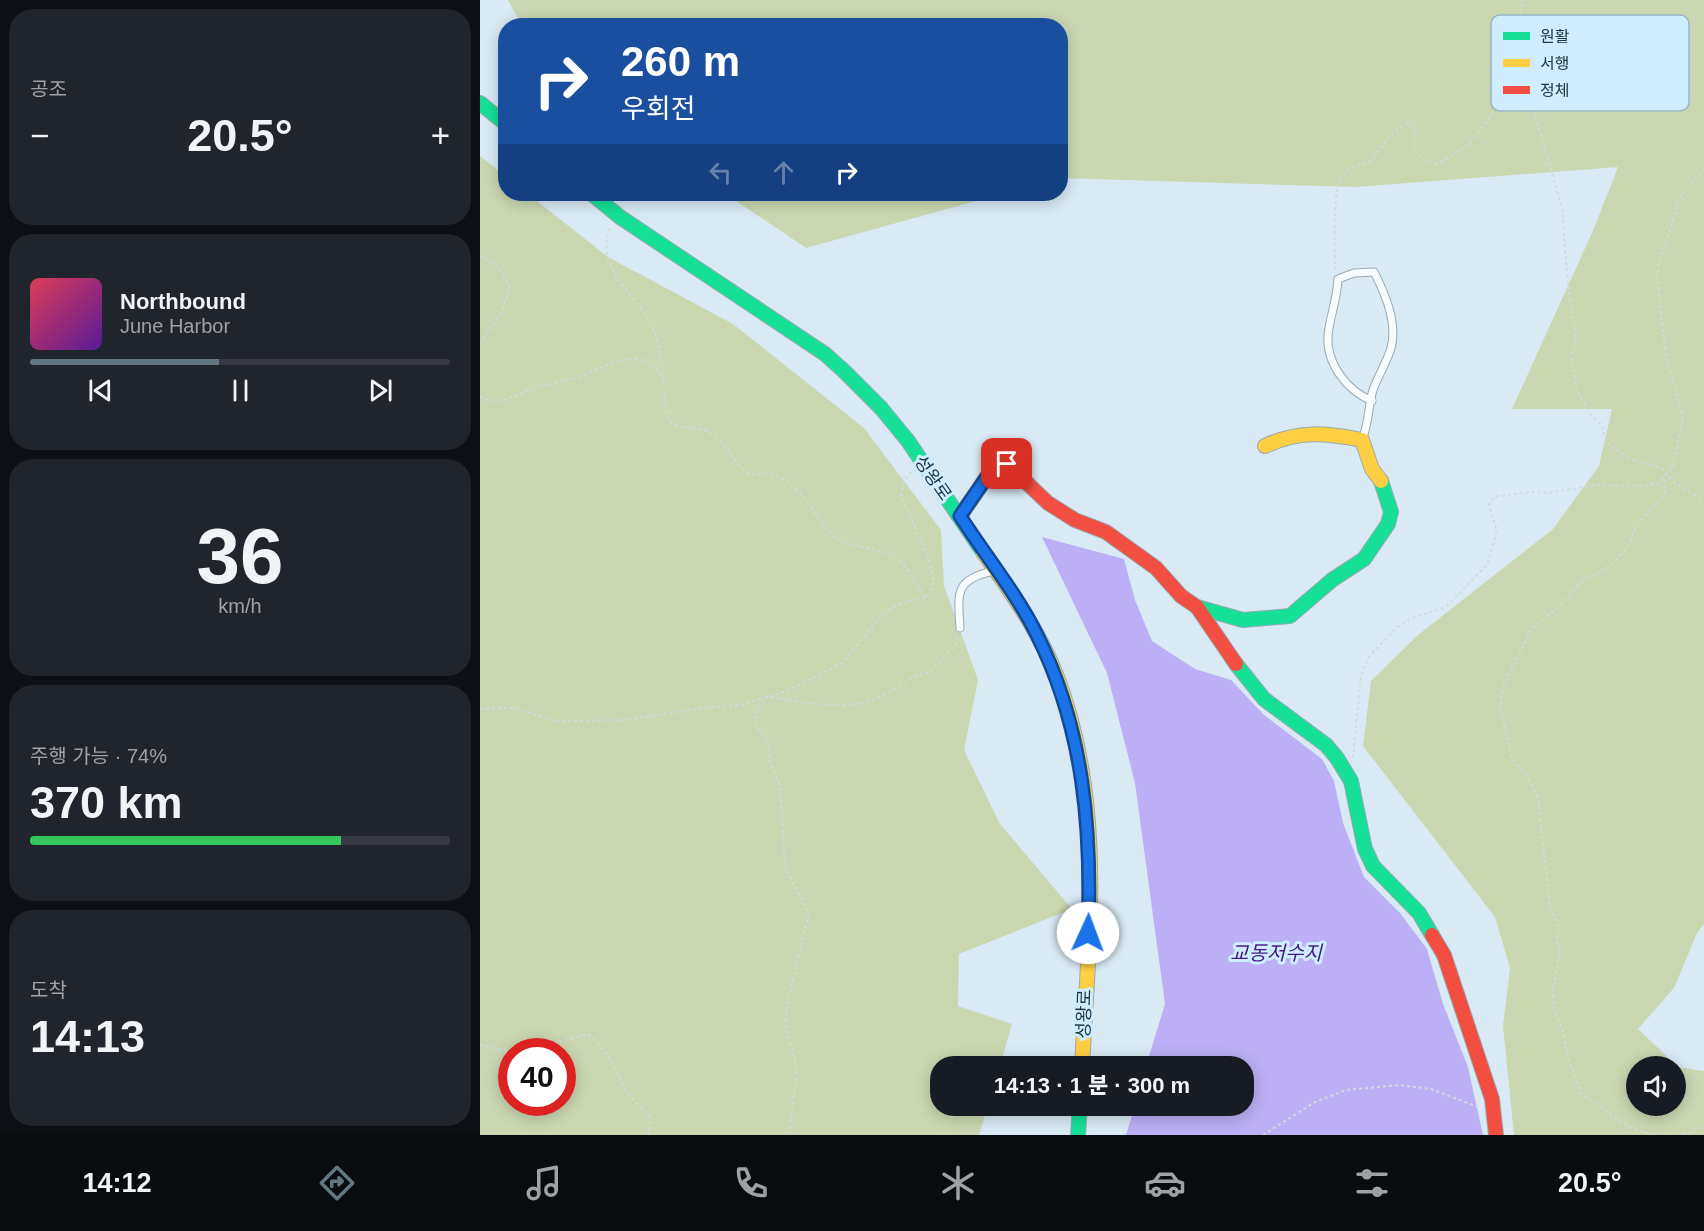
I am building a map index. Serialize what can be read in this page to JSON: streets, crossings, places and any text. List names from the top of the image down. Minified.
{"streets":{"street":["성왕로"]},"water":["교동저수지"],"legend":["원활","서행","정체"],"page":{"tile":["공조",["36","km/h"],["주행 가능 · 74%","370 km"],["도착","14:13"]],"turn":["260 m","우회전"],"heat":["−","20.5°","+"],"song":["Northbound","June Harbor"],"limit":"40","trip":"14:13 · 1 분 · 300 m","tabs":["14:12","20.5°"]}}
